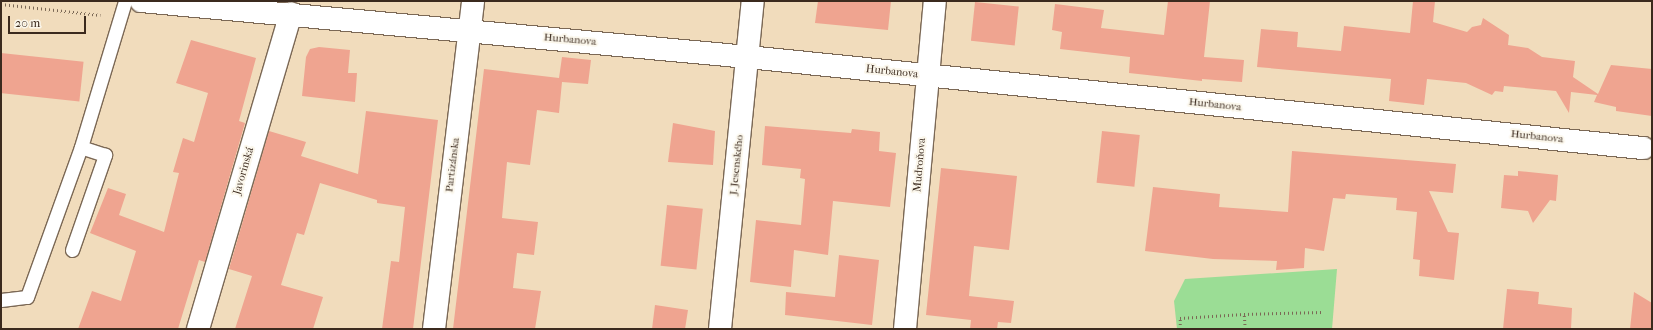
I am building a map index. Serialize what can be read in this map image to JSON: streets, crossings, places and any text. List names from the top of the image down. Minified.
{"streets":{"street":["Hurbanova","Partizánska","J. Jesenského","Mudroňova","Javorinská"]},"crossings":[["Hurbanova","Partizánska"],["Hurbanova","J. Jesenského"],["Hurbanova","Mudroňova"],["Hurbanova","Javorinská"]],"scale_bar":"20 m"}
